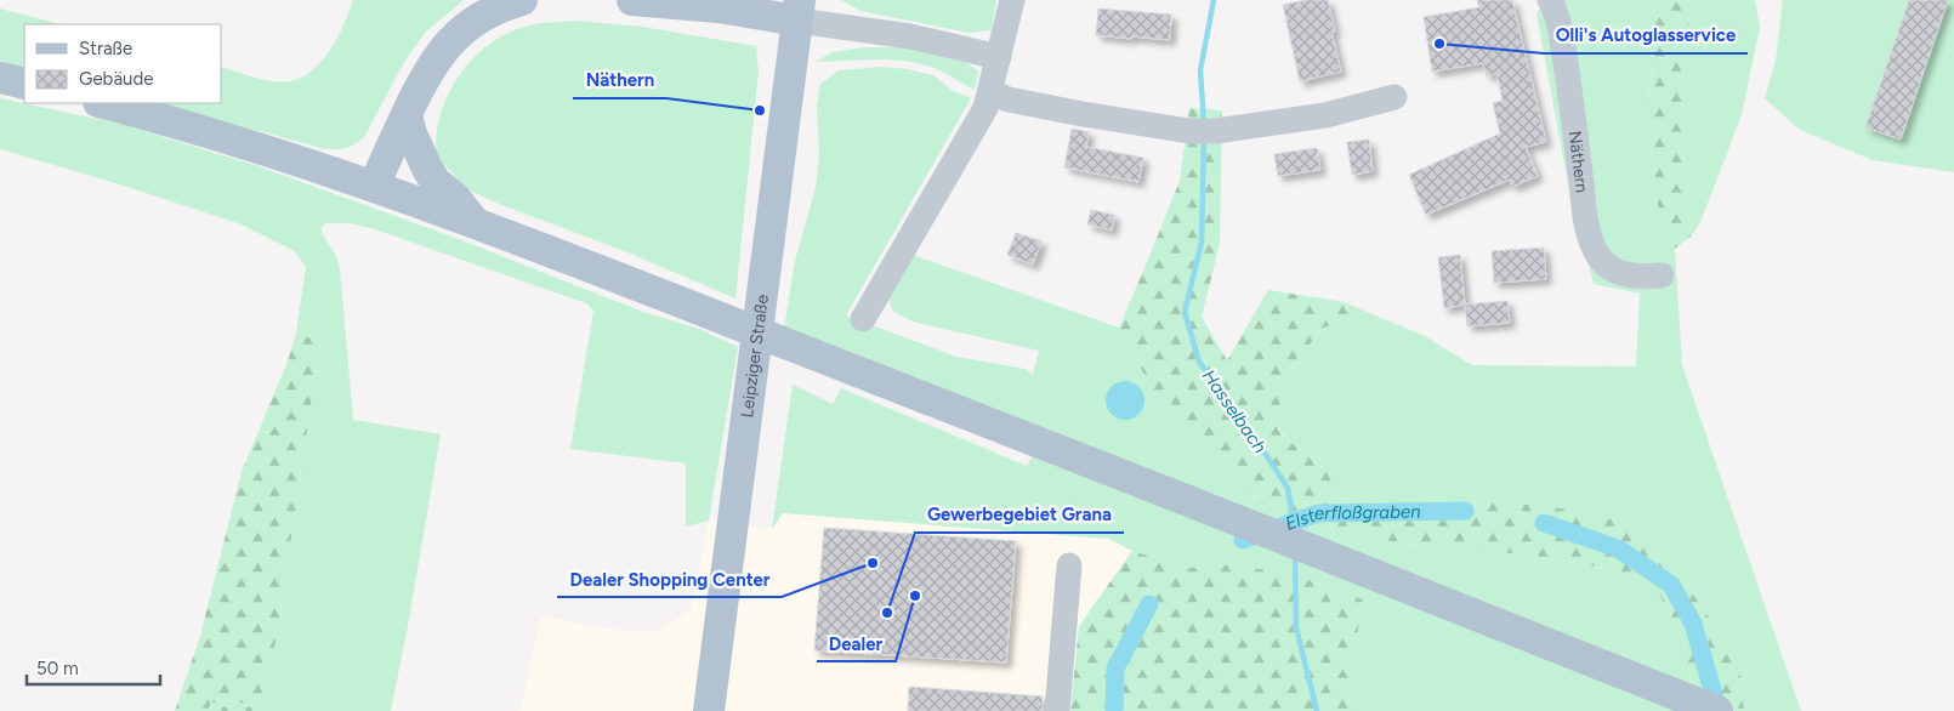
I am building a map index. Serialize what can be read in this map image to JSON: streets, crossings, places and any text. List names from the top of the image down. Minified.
{"streets":{"main road":["Leipziger Straße"],"street":["Näthern"]},"water":["Hasselbach","Elsterfloßgraben"],"places":["Olli's Autoglasservice","Näthern","Dealer Shopping Center","Dealer","Gewerbegebiet Grana"],"legend":["Straße","Gebäude"],"scale_bar":"50 m"}
